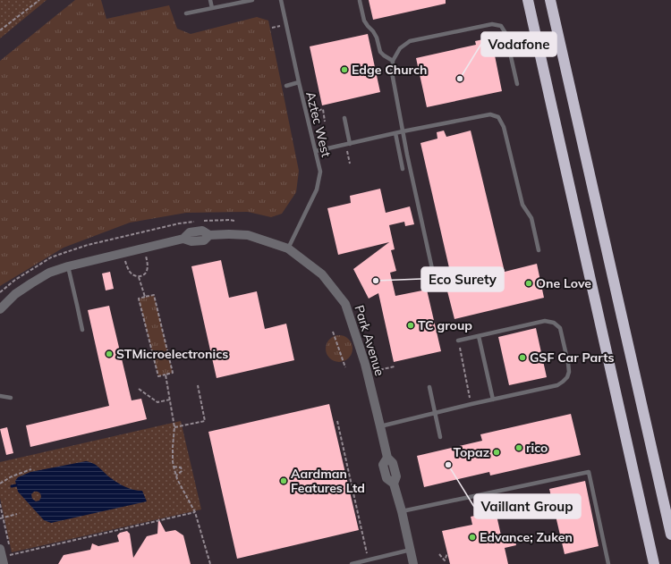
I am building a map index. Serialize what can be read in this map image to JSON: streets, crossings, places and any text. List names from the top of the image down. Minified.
{"streets":{"street":["Park Avenue"],"lane":["Aztec West"]},"crossings":[["Aztec West","Park Avenue"]],"places":["Edge Church","Vodafone","Eco Surety","One Love","TC group","STMicroelectronics","GSF Car Parts","rico","Topaz","Vaillant Group","Aardman Features Ltd","Edvance; Zuken"]}
